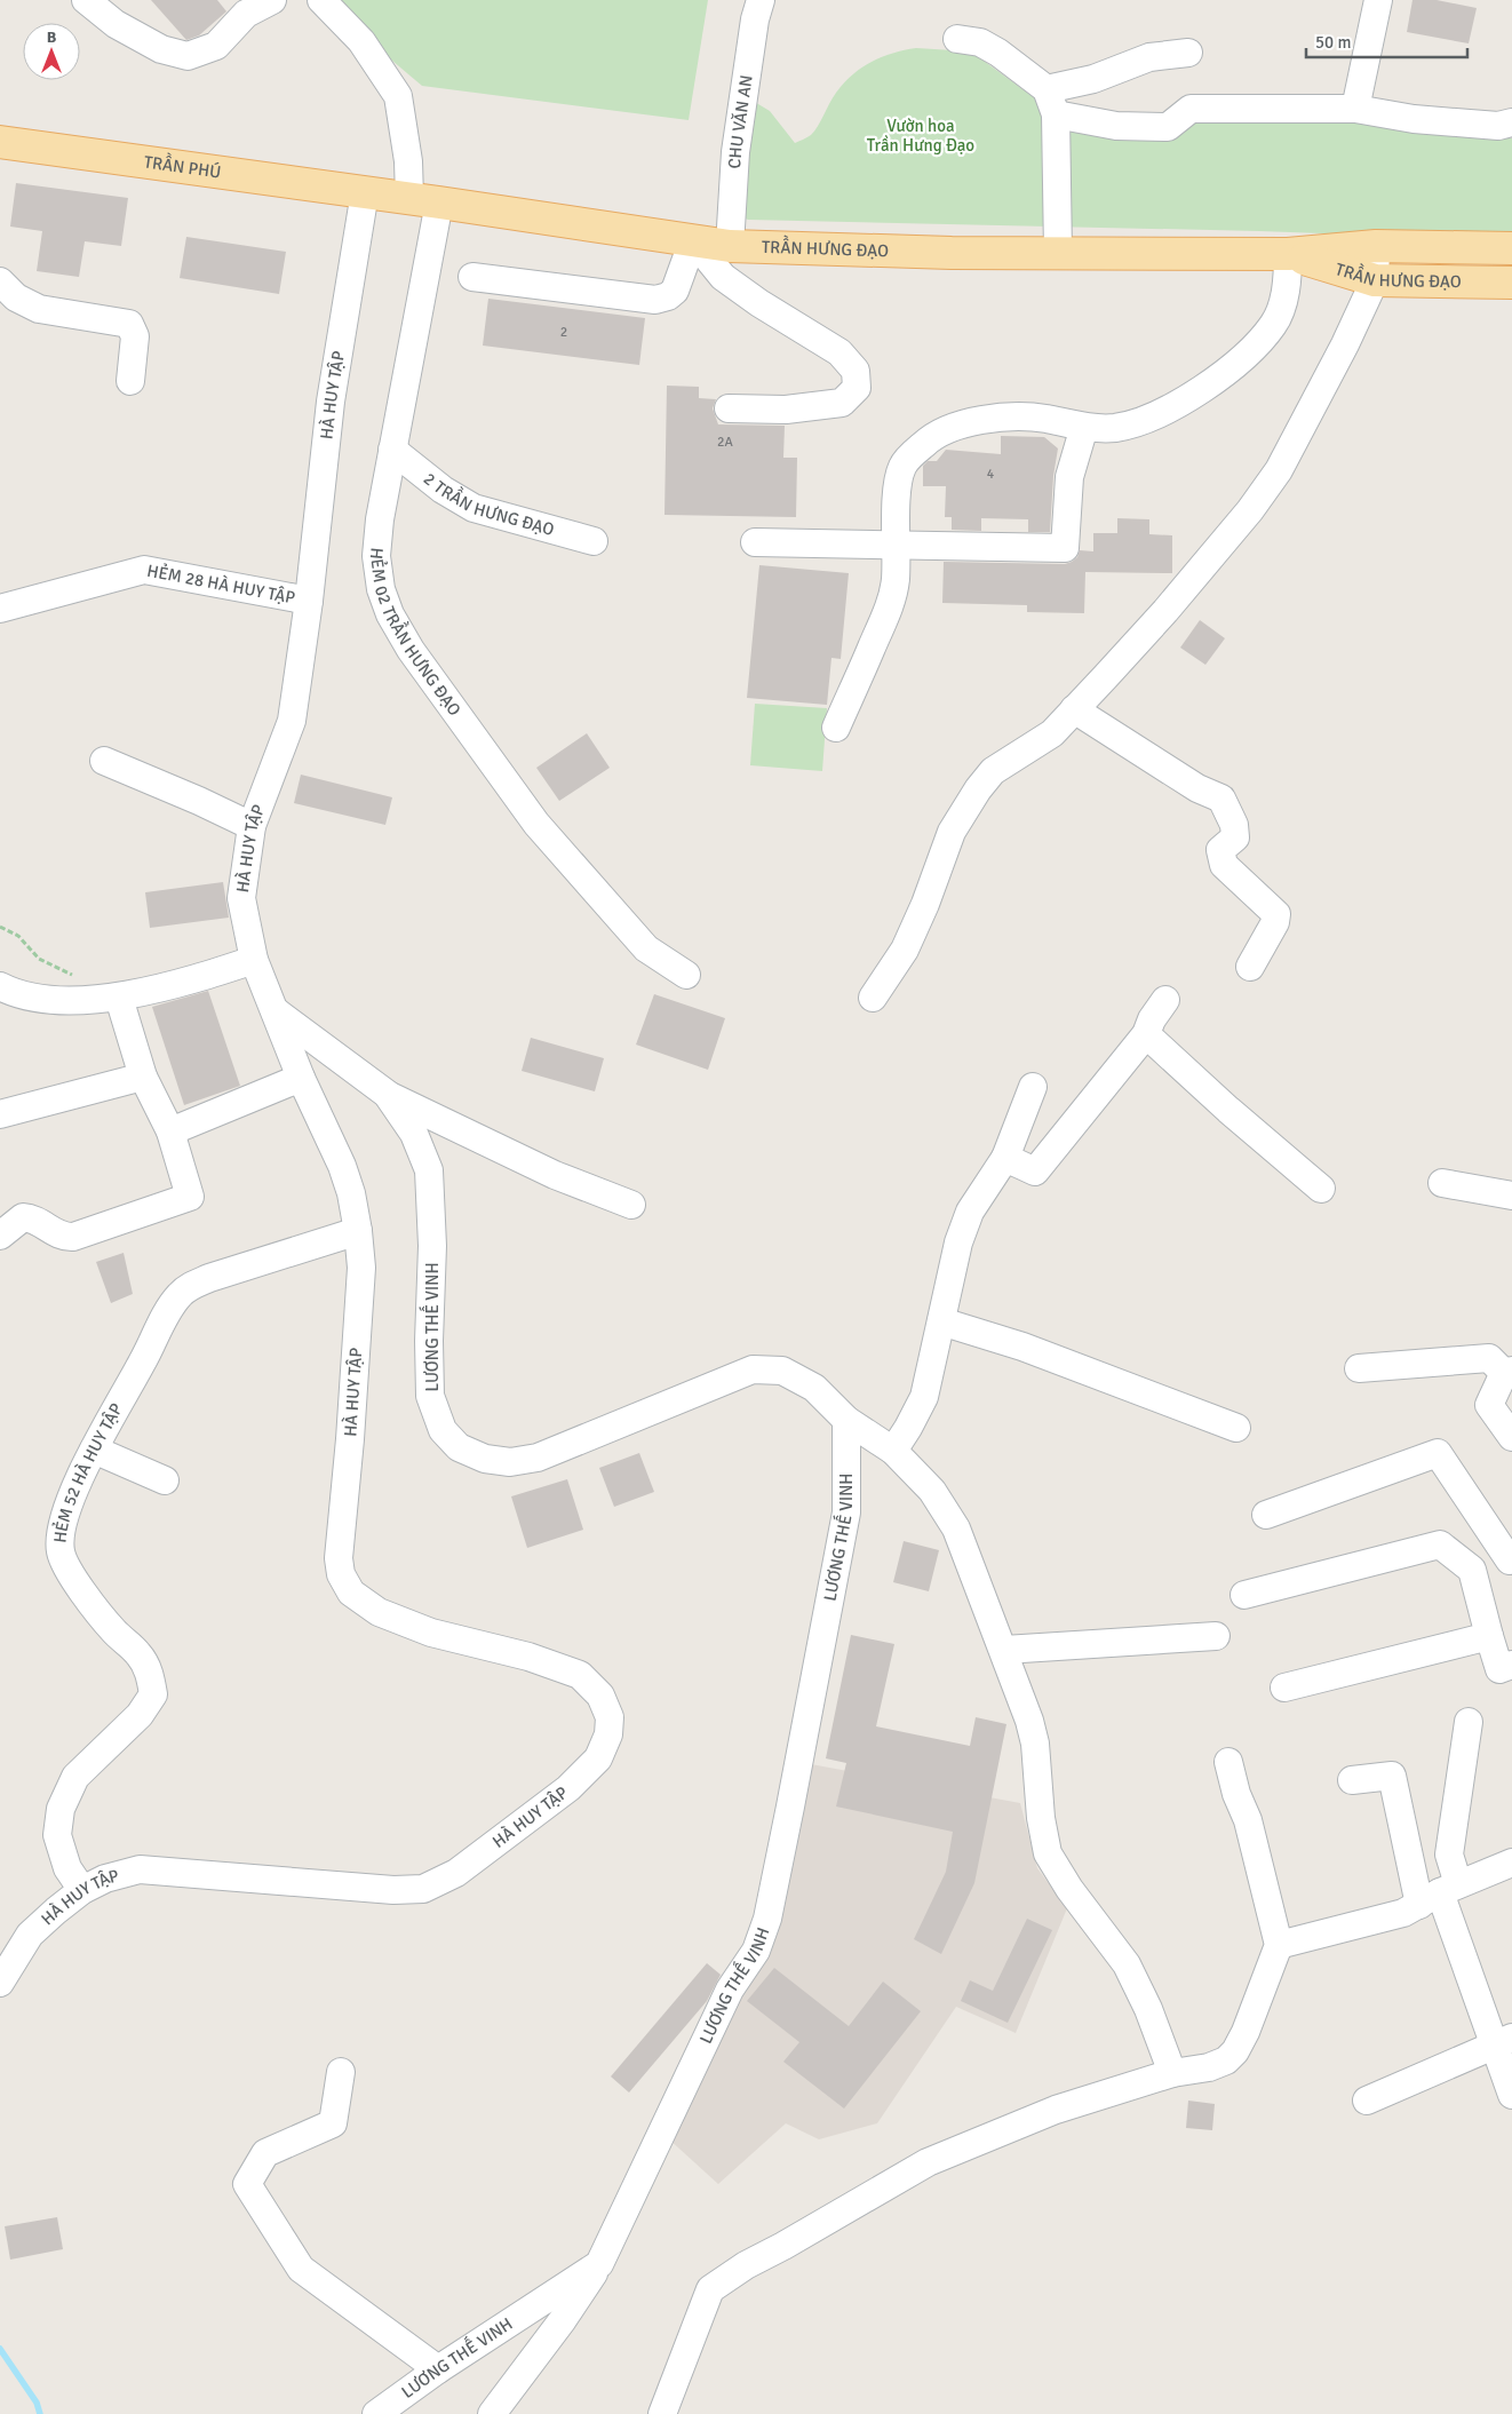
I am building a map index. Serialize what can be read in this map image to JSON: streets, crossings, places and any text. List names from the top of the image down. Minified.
{"streets":{"main road":["TRẦN PHÚ","TRẦN HƯNG ĐẠO"],"street":["CHU VĂN AN","HÀ HUY TẬP","2 TRẦN HƯNG ĐẠO","HẺM 28 HÀ HUY TẬP","HẺM 02 TRẦN HƯNG ĐẠO","LƯƠNG THẾ VINH","HẺM 52 HÀ HUY TẬP"]},"crossings":[["CHU VĂN AN","TRẦN HƯNG ĐẠO"],["TRẦN PHÚ","TRẦN HƯNG ĐẠO"],["TRẦN PHÚ","HÀ HUY TẬP"],["TRẦN HƯNG ĐẠO","HÀ HUY TẬP"],["TRẦN HƯNG ĐẠO","HẺM 02 TRẦN HƯNG ĐẠO"],["HÀ HUY TẬP","HẺM 28 HÀ HUY TẬP"],["HÀ HUY TẬP","LƯƠNG THẾ VINH"],["HÀ HUY TẬP","HẺM 52 HÀ HUY TẬP"],["2 TRẦN HƯNG ĐẠO","HẺM 02 TRẦN HƯNG ĐẠO"]],"parks":["Vườn hoa Trần Hưng Đạo"],"house_numbers":["2","2A","4"],"scale_bar":"50 m","north":"top"}
